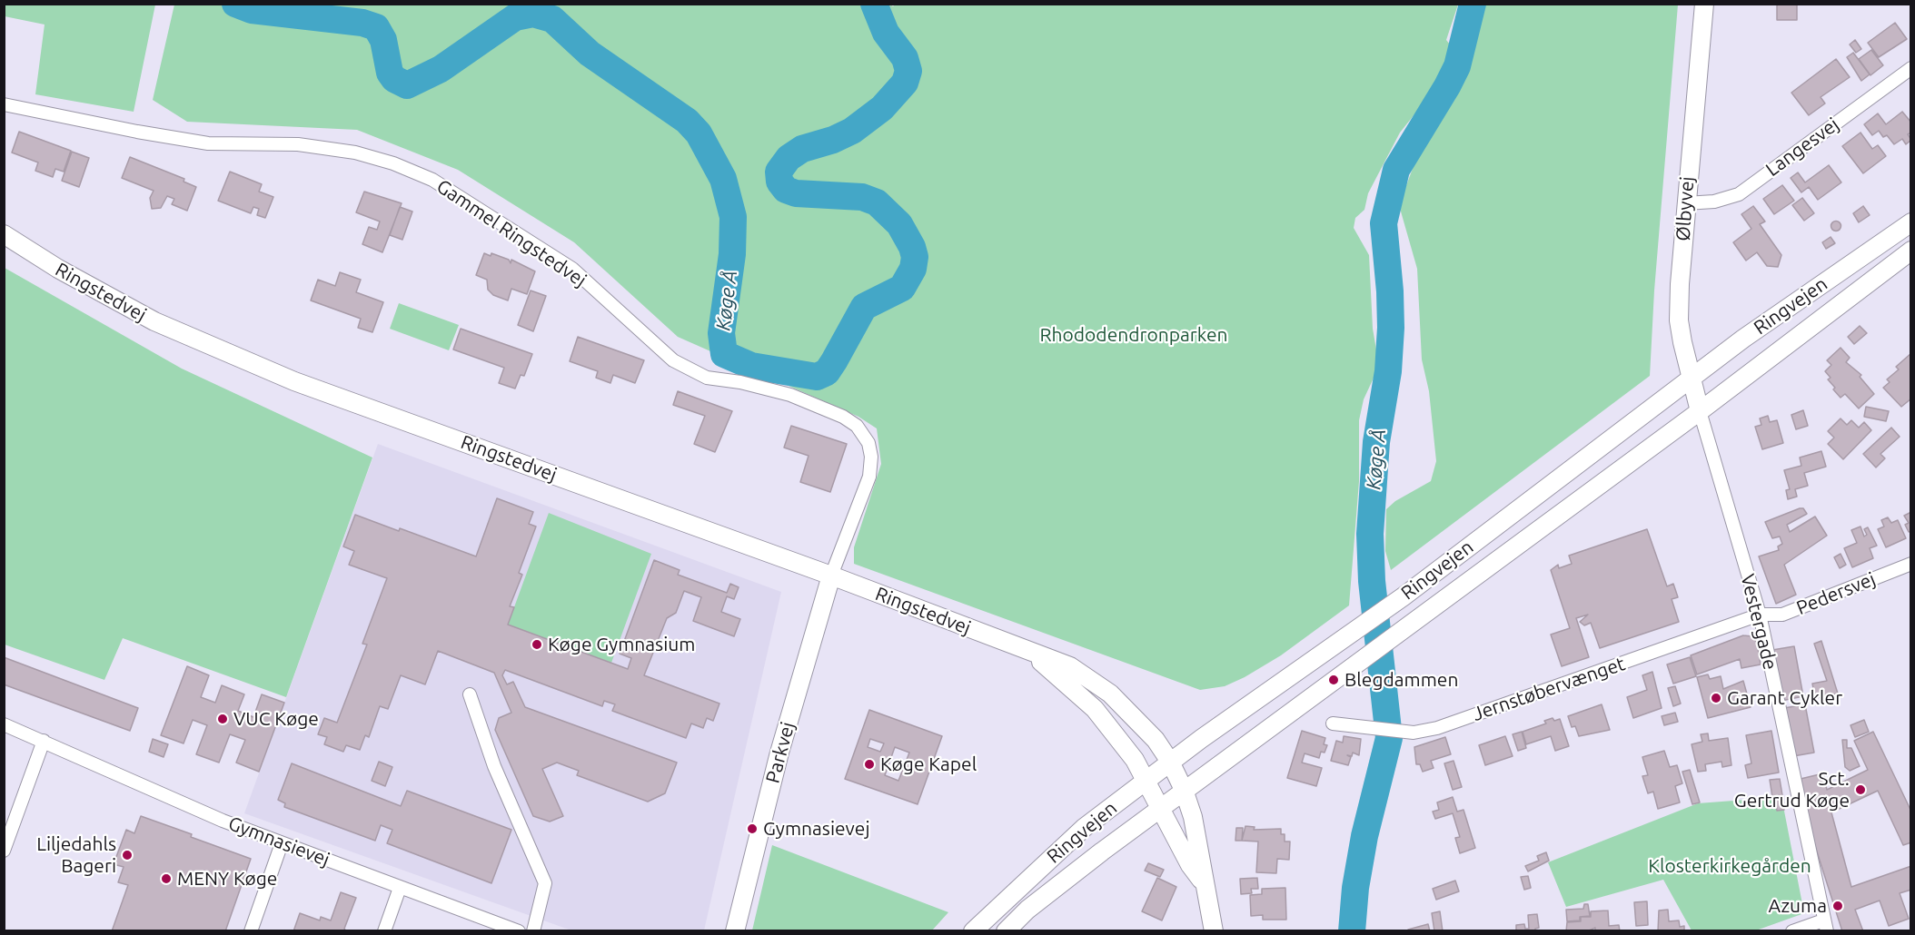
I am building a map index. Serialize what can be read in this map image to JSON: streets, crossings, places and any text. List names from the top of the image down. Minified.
{"streets":{"main road":["Ølbyvej","Ringstedvej","Ringvejen","Parkvej"],"street":["Langesvej","Gammel Ringstedvej","Pedersvej","Vestergade","Jernstøbervænget","Gymnasievej"]},"crossings":[["Langesvej","Ølbyvej"],["Ølbyvej","Ringvejen"],["Ølbyvej","Vestergade"],["Gammel Ringstedvej","Ringstedvej"],["Gammel Ringstedvej","Parkvej"],["Ringstedvej","Ringvejen"],["Ringstedvej","Parkvej"],["Ringvejen","Vestergade"],["Pedersvej","Vestergade"],["Pedersvej","Jernstøbervænget"],["Vestergade","Jernstøbervænget"]],"water":["Køge Å"],"parks":["Rhododendronparken","Klosterkirkegården"],"places":["Køge Gymnasium","Blegdammen","Garant Cykler","VUC Køge","Køge Kapel","Sct. Gertrud Køge","Gymnasievej","Liljedahls Bageri","MENY Køge","Azuma"]}
